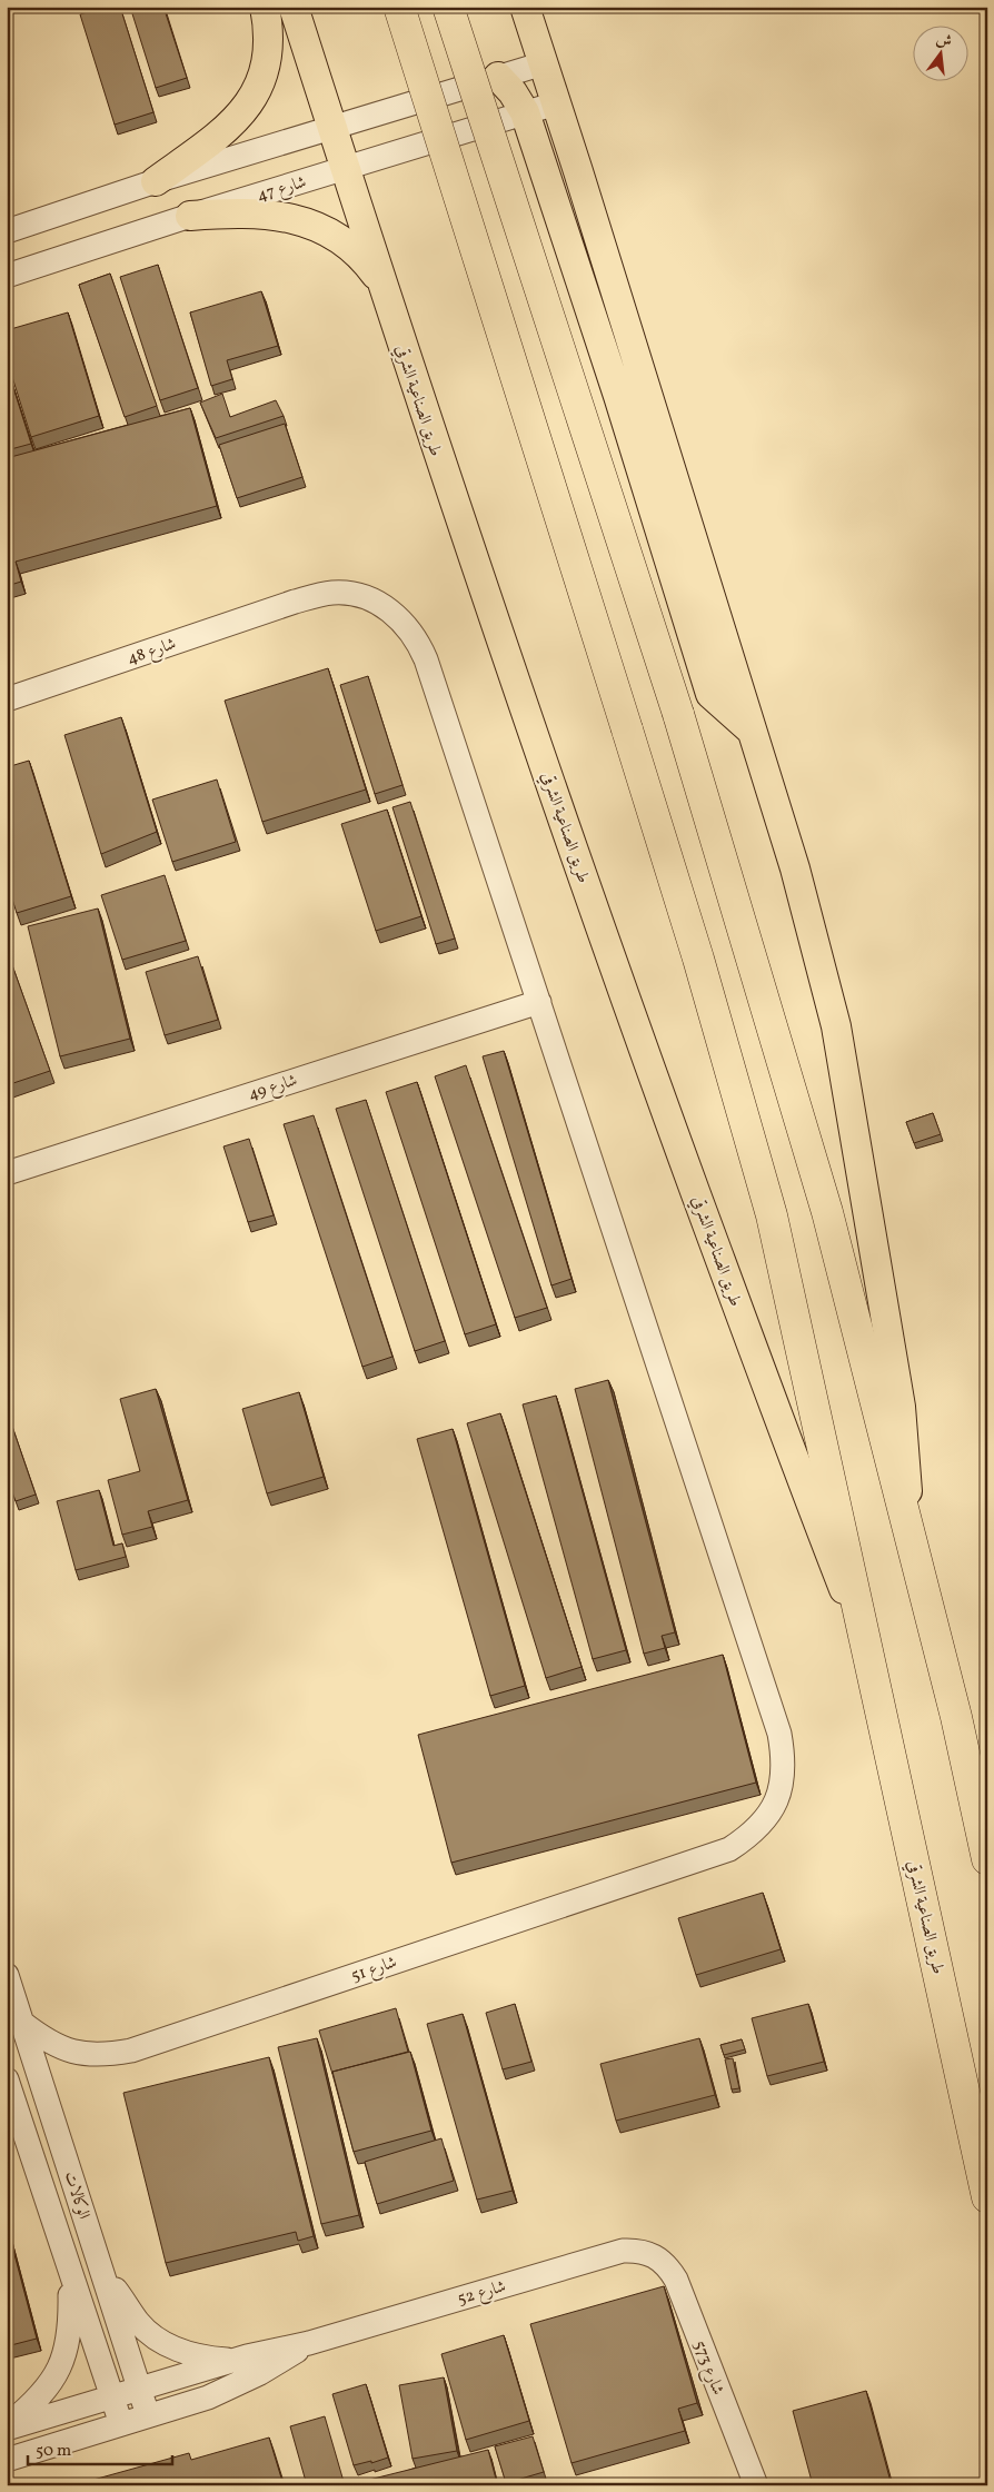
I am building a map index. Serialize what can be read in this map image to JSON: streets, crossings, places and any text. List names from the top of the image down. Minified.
{"streets":{"highway":["طريق الصناعية الشرقي"],"street":["شارع 47","شارع 48","شارع 49","شارع 51","الوكالات","شارع 52","شارع 573"]},"crossings":[["شارع 47","طريق الصناعية الشرقي"],["شارع 48","شارع 49"],["شارع 48","شارع 51"],["شارع 49","شارع 51"],["شارع 51","الوكالات"],["الوكالات","شارع 52"],["شارع 52","شارع 573"]],"scale_bar":"50 m","north":"top"}
